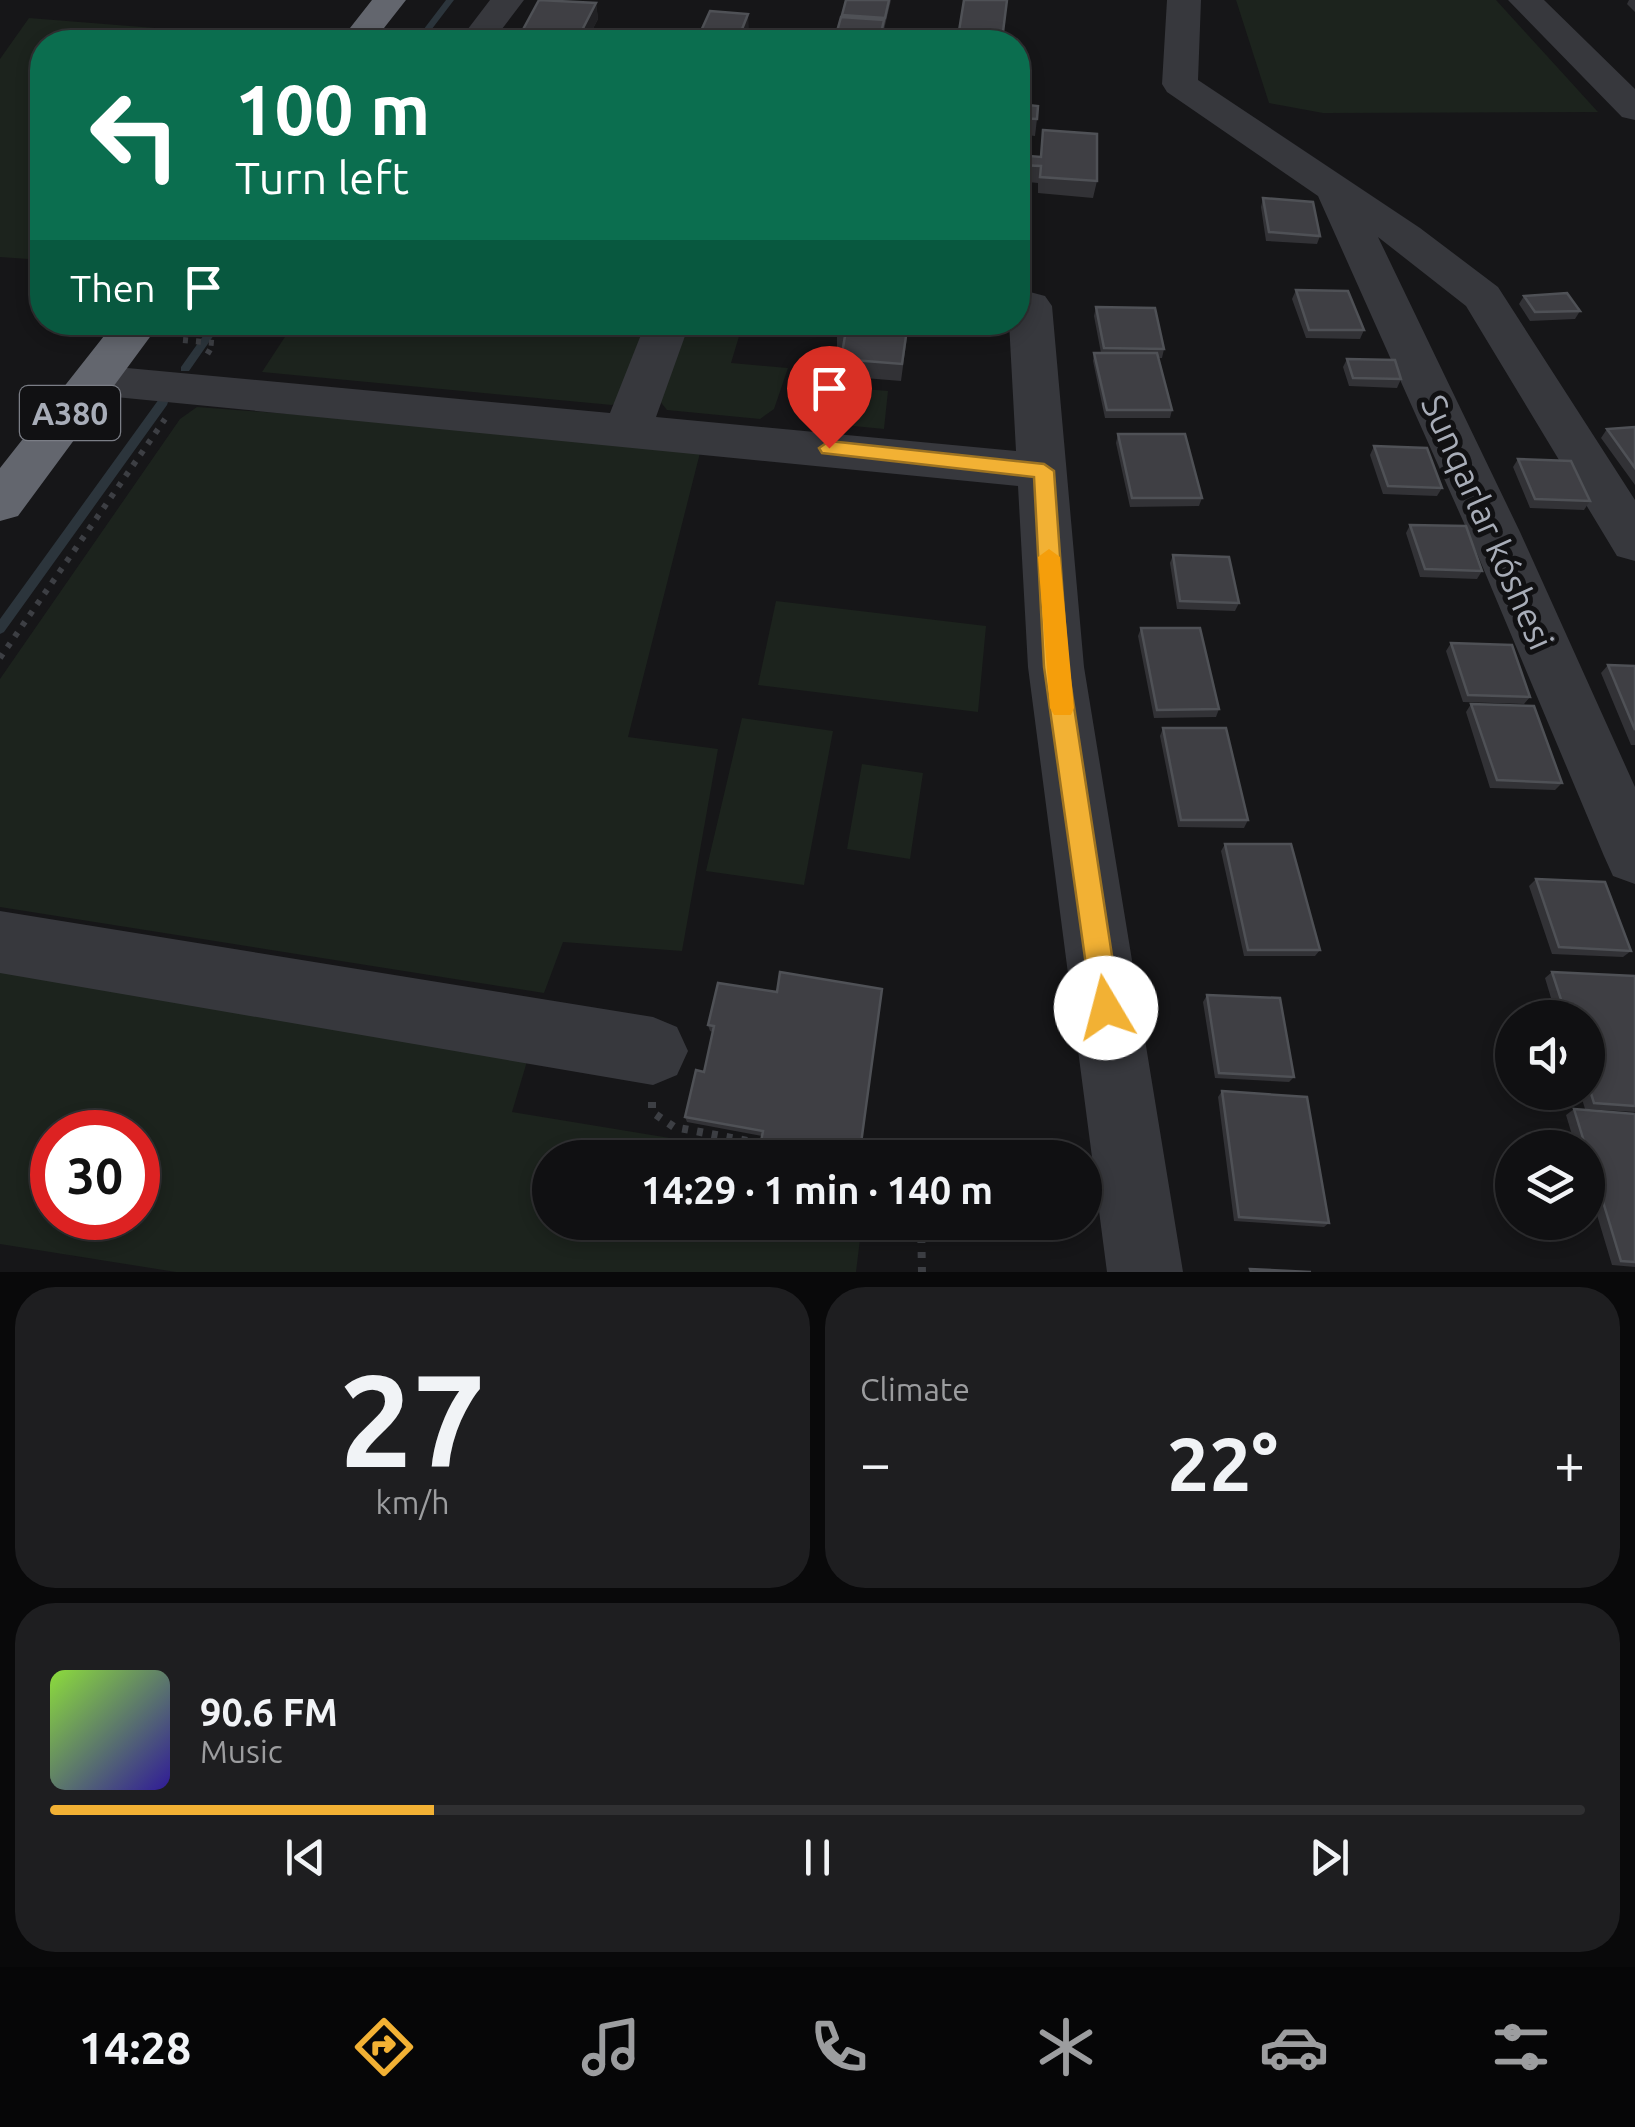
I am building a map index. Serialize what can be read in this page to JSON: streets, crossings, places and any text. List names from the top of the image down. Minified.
{"streets":{"highway":["A380"],"street":["Sunqarlar kóshesi"]},"page":{"turn":["100 m","Turn left"],"then":"Then","limit":"30","trip":"14:29 · 1 min · 140 m","tile":[["27","km/h"],"Climate"],"heat":["−","22°","+"],"song":["90.6 FM","Music"],"tabs":"14:28"}}
